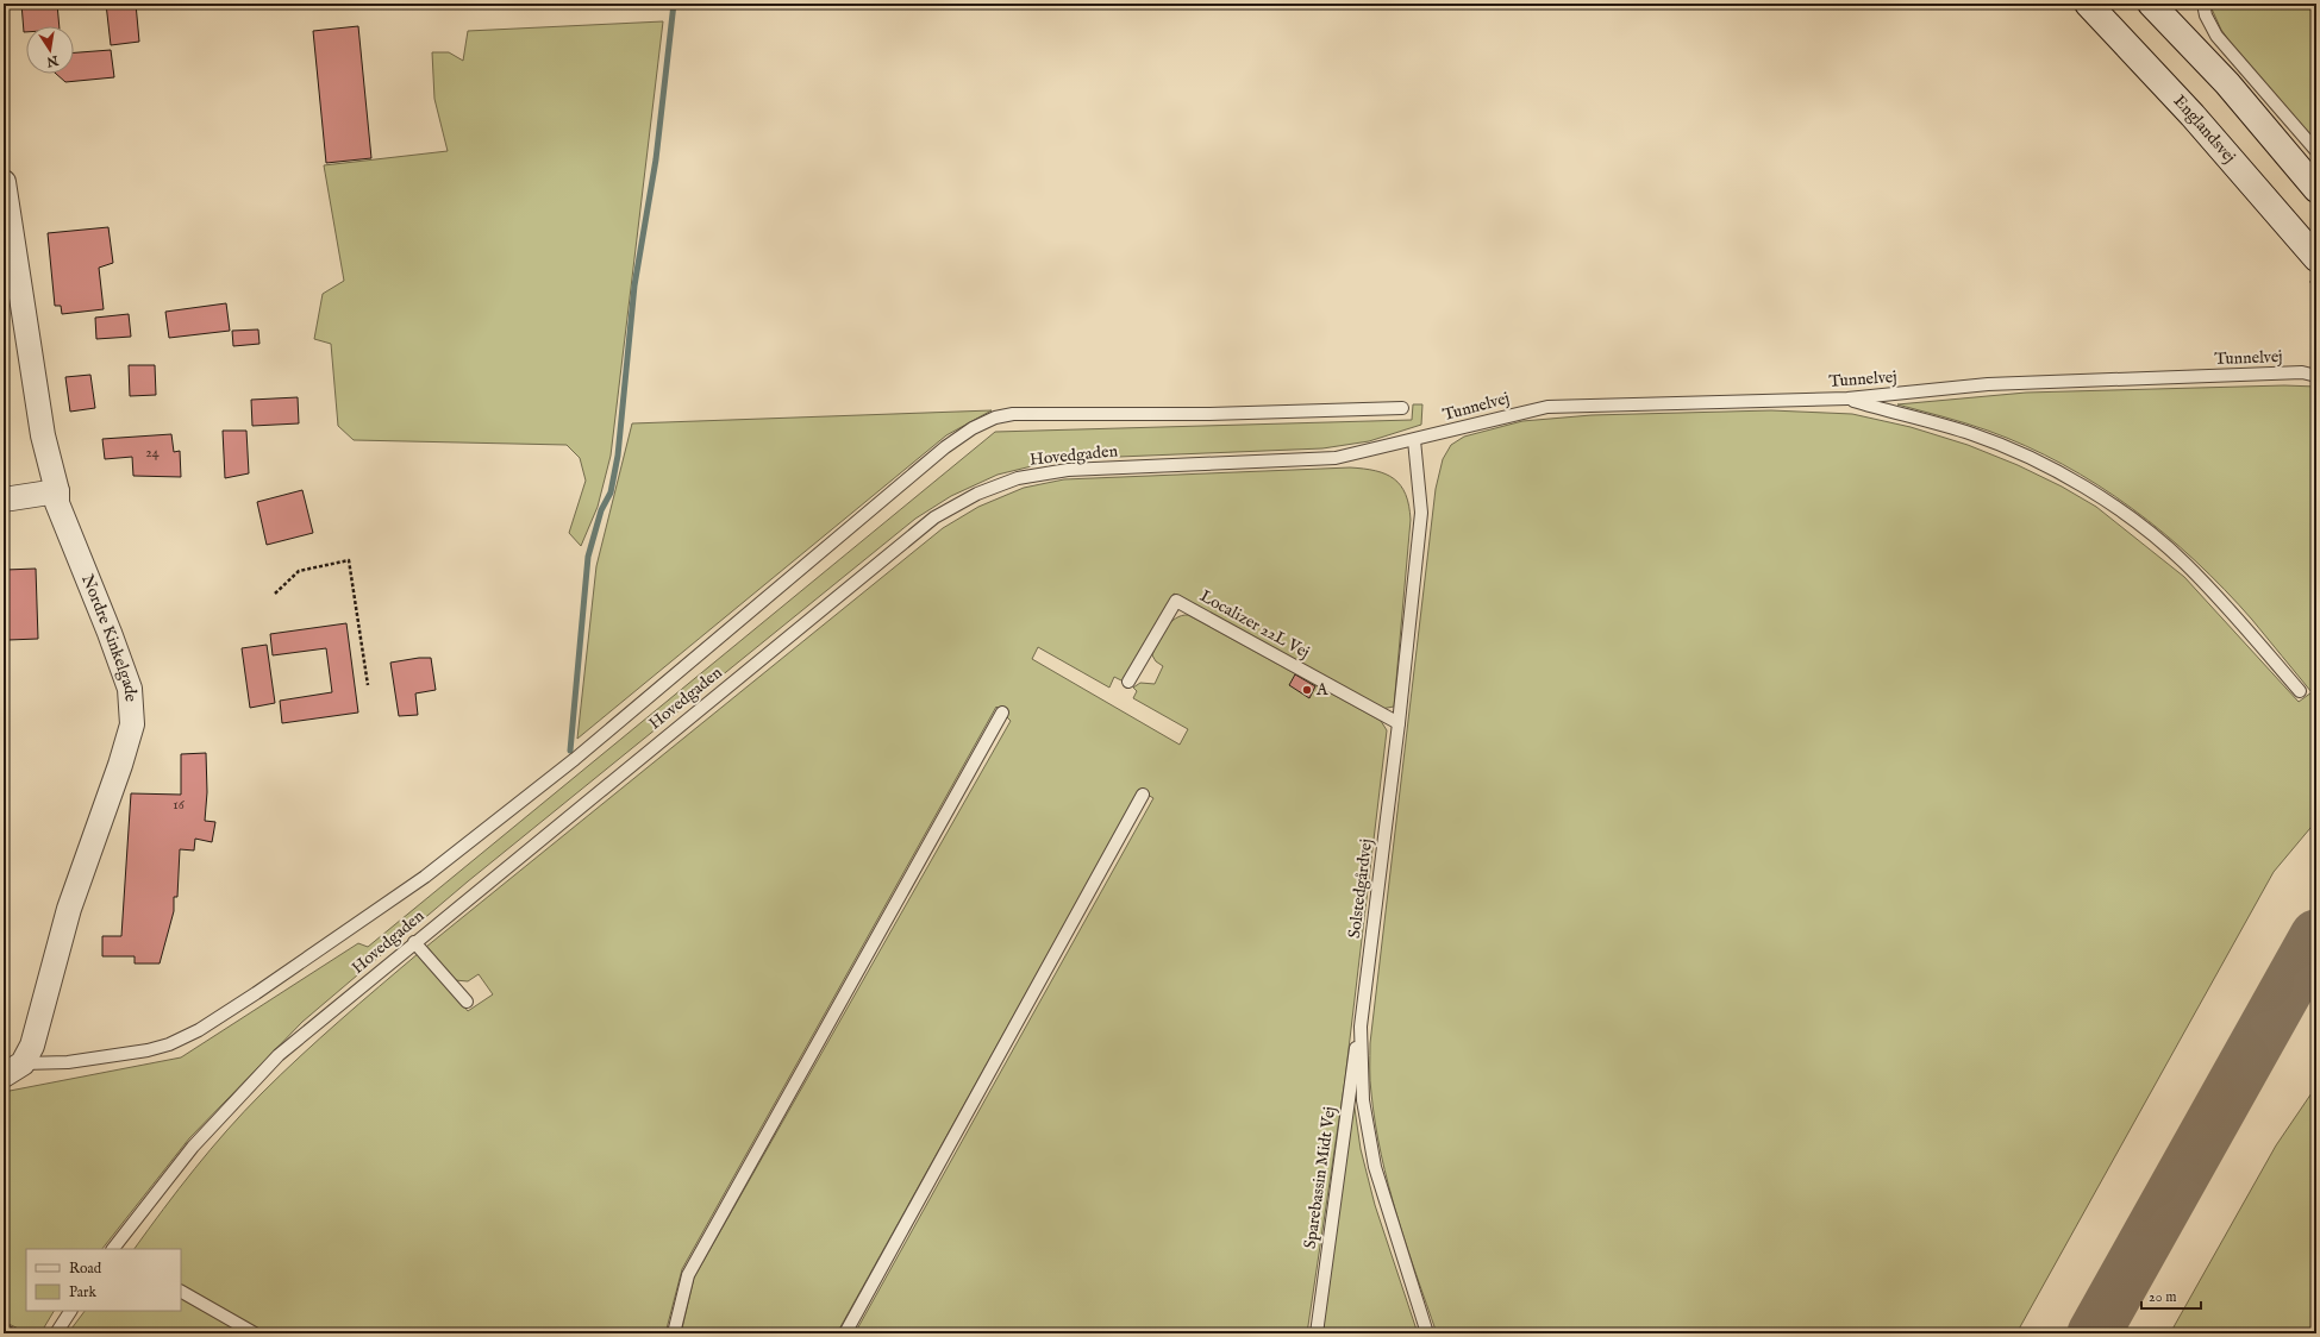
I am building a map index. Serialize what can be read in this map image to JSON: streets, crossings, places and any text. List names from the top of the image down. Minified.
{"streets":{"main road":["Englandsvej"],"street":["Nordre Kinkelgade"],"lane":["Tunnelvej","Hovedgaden","Localizer 22L Vej","Solstedgårdvej","Sparebassin Midt Vej"]},"crossings":[["Tunnelvej","Hovedgaden"],["Tunnelvej","Solstedgårdvej"],["Hovedgaden","Solstedgårdvej"],["Localizer 22L Vej","Solstedgårdvej"],["Solstedgårdvej","Sparebassin Midt Vej"]],"places":["A"],"house_numbers":["24","16"],"legend":["Road","Park"],"scale_bar":"20 m","north":"bottom"}
